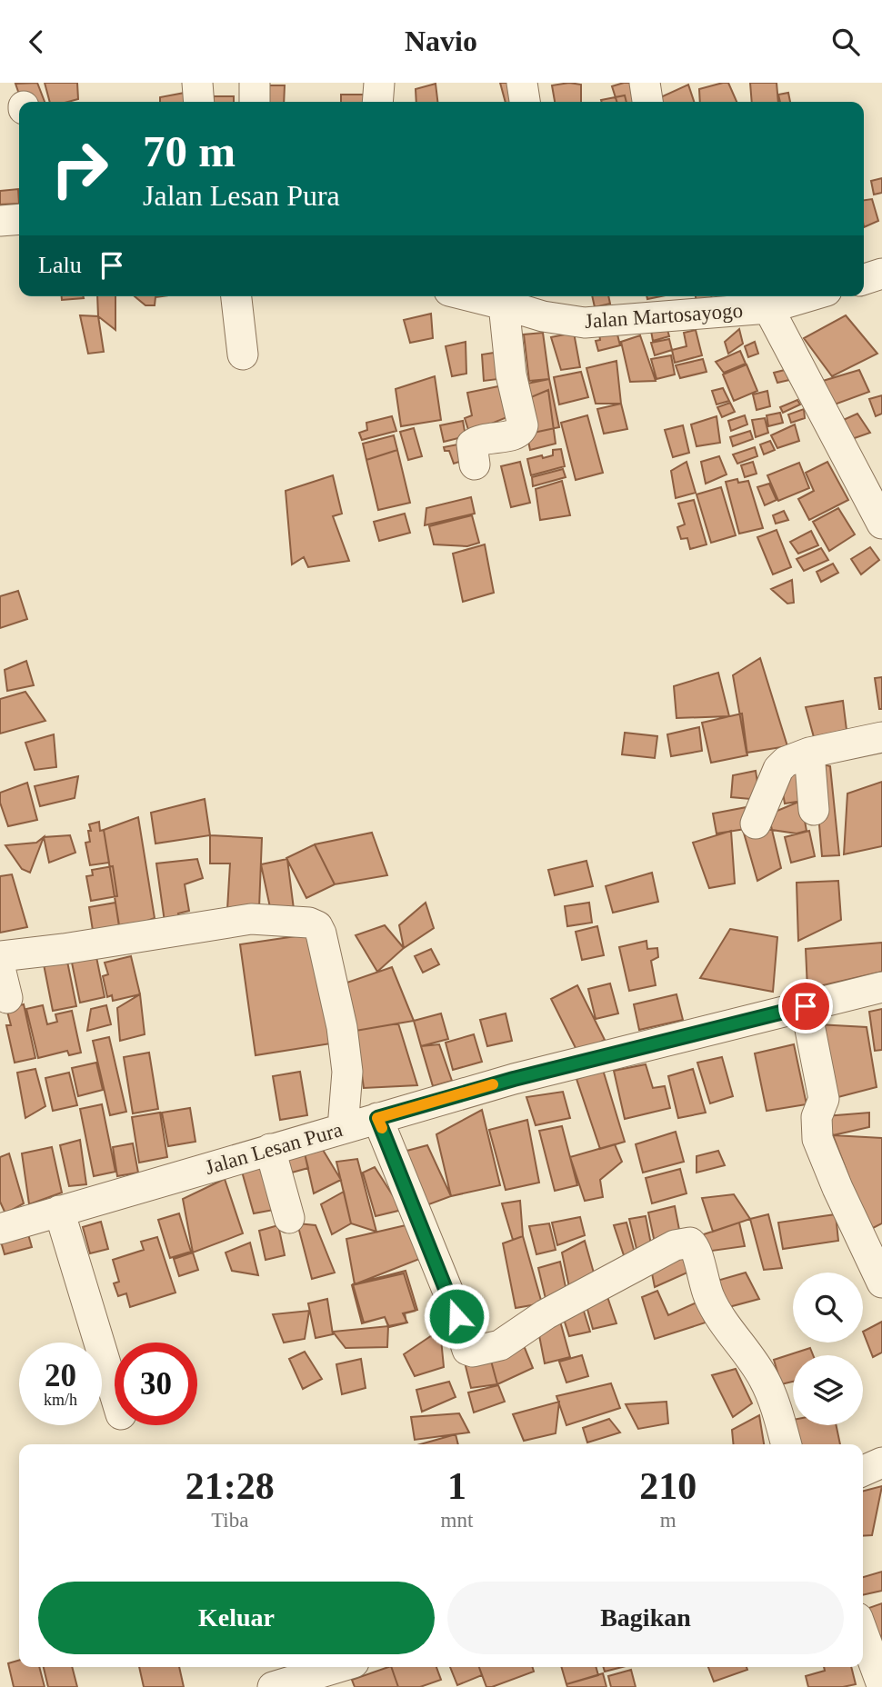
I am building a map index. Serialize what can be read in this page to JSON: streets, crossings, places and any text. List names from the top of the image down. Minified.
{"streets":{"street":["Jalan Martosayogo","Jalan Lesan Pura"]},"page":{"header":"Navio","turn":["70 m","Jalan Lesan Pura"],"then":"Lalu","speed":"20 km/h","limit":"30","eta":["21:28","Tiba","1","mnt","210","m"],"buttons":["Keluar","Bagikan"]}}
